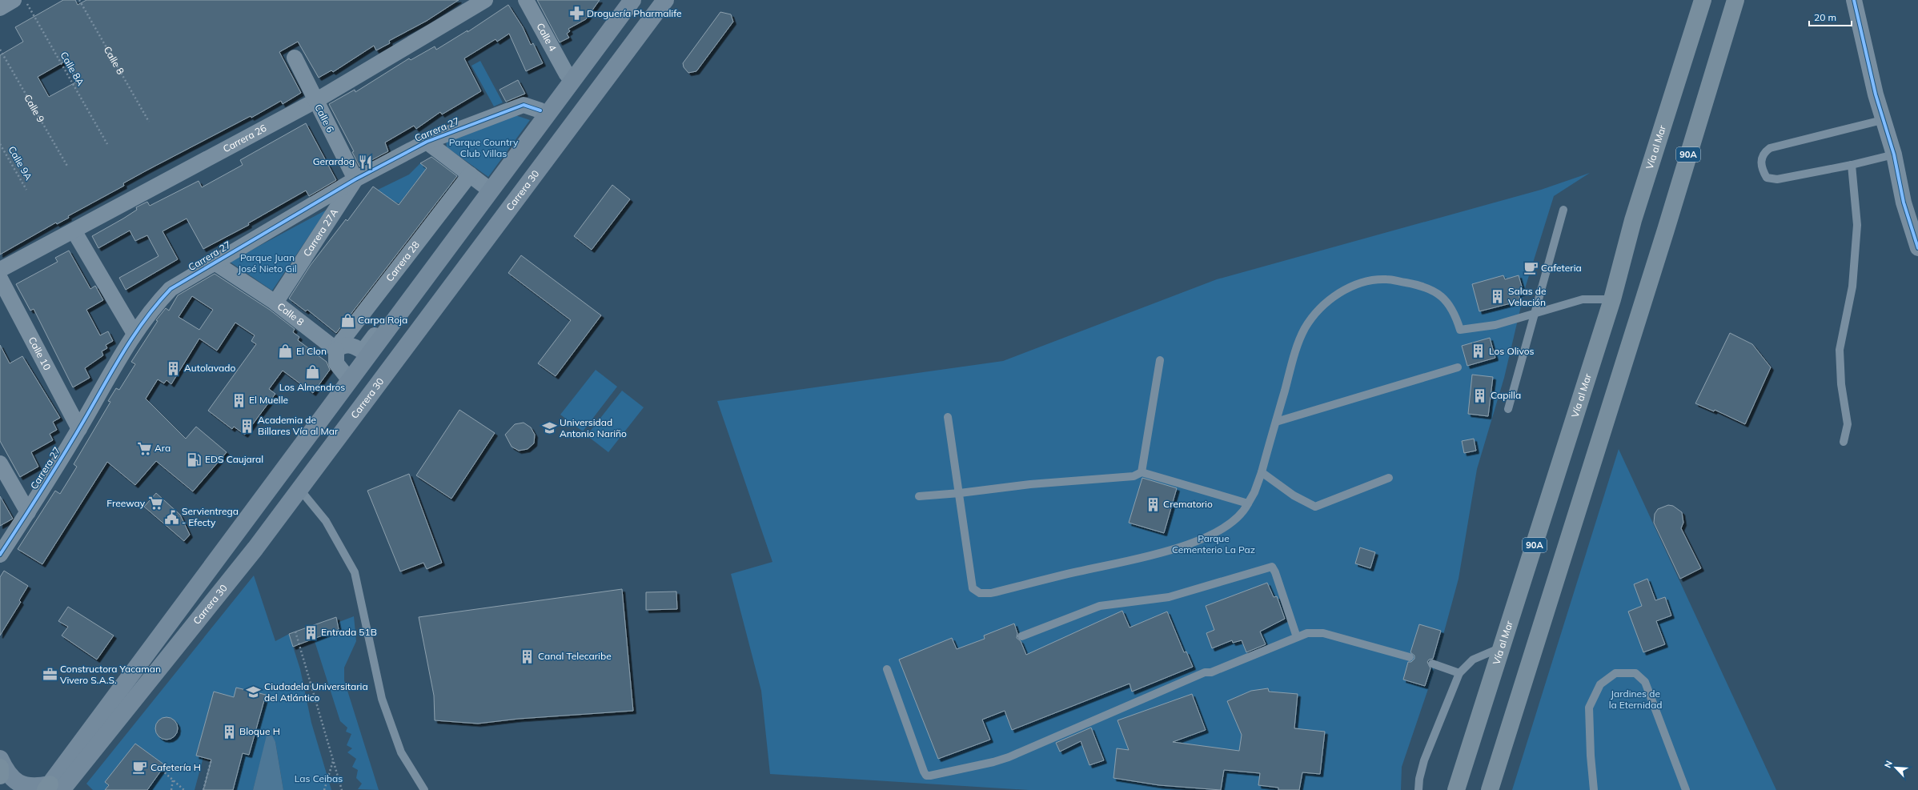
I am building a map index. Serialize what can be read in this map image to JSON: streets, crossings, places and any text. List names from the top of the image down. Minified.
{"streets":{"highway":["Vía al Mar","90A"],"main road":["Carrera 30"],"street":["Calle 4","Calle 8","Calle 6","Carrera 27","Carrera 26","Carrera 27A","Carrera 28","Calle 10"],"path":["Calle 8A","Calle 9","Calle 9A"]},"crossings":[["Calle 8","Carrera 27"],["Calle 8","Carrera 27A"],["Calle 8","Carrera 28"],["Calle 6","Carrera 27"],["Calle 6","Carrera 26"],["Calle 6","Carrera 27A"],["Carrera 27","Carrera 27A"],["Carrera 27","Calle 10"]],"parks":["Parque Country Club Villas","Parque Juan José Nieto Gil","Parque Cementerio La Paz","Jardines de la Eternidad","Las Ceibas"],"places":{"pharmacy":["Droguería Pharmalife"],"restaurant":["Gerardog"],"cafe":["Cafeteria","Cafetería H"],"building":["Salas de Velación","Los Olivos","Autolavado","Capilla","El Muelle","Academia de Billares Vía al Mar","Crematorio","Entrada 51B","Canal Telecaribe","Bloque H"],"shop":["Carpa Roja","El Clon","Los Almendros"],"school or university":["Universidad Antonio Nariño","Ciudadela Universitaria del Atlántico"],"supermarket":["Ara","Freeway"],"fuel station":["EDS Caujaral"],"public building":["Servientrega - Efecty"],"office":["Constructora Yacaman Vivero S.A.S."]},"scale_bar":"20 m","north":"top left"}
